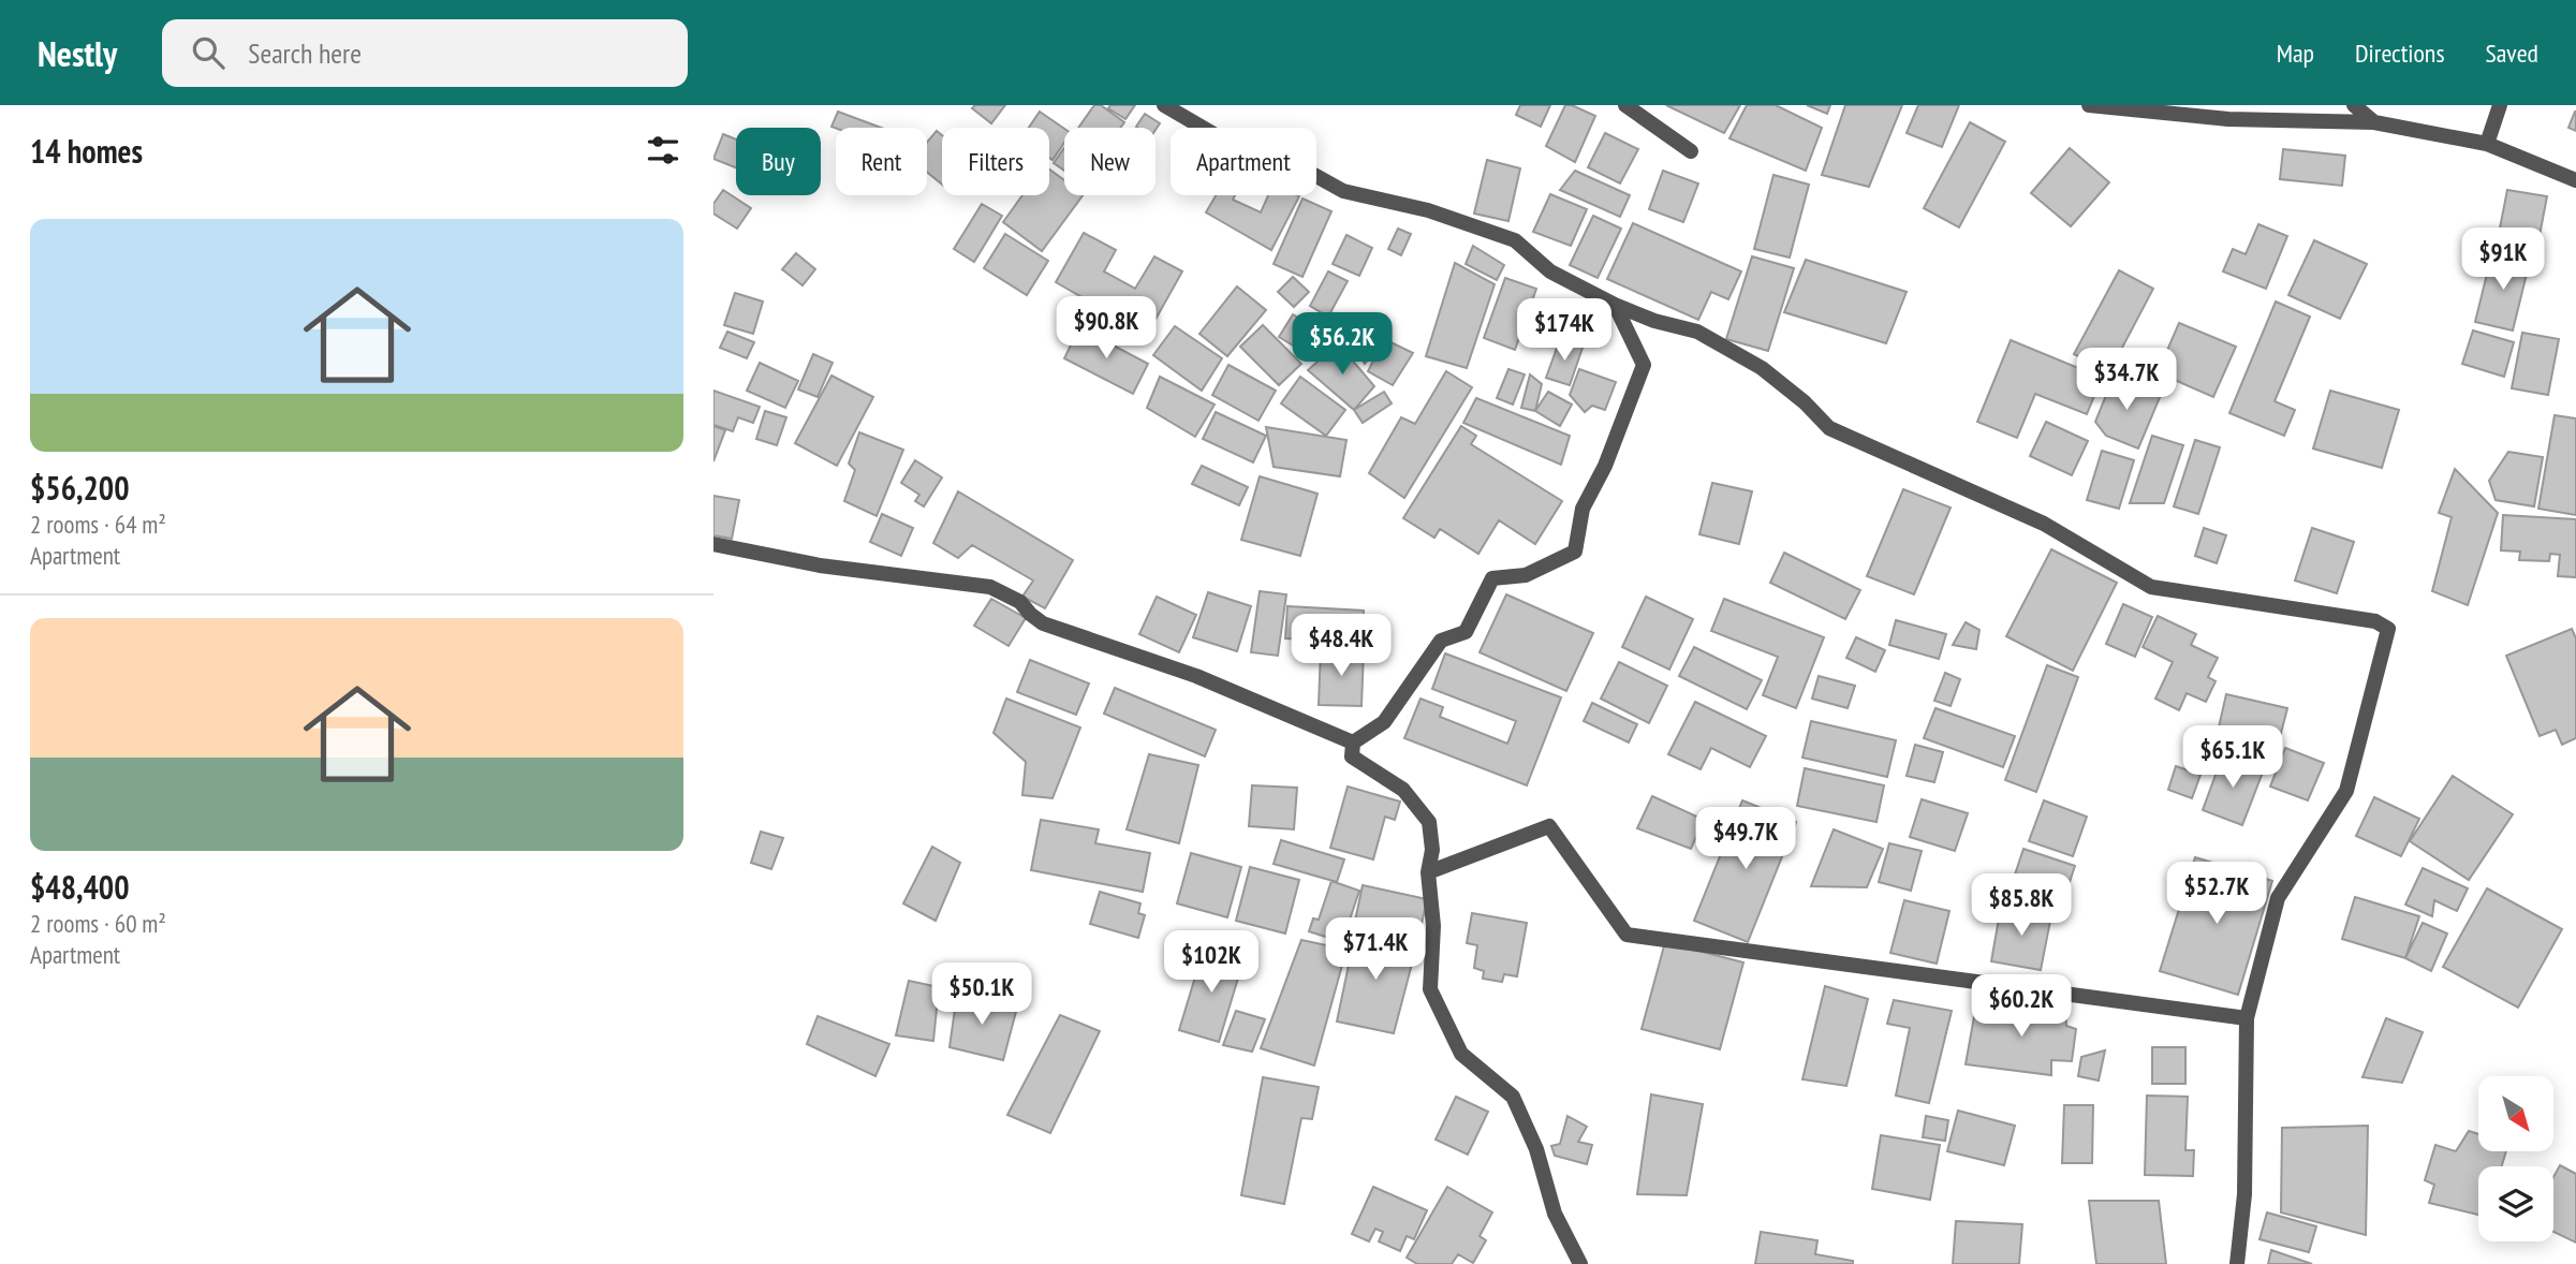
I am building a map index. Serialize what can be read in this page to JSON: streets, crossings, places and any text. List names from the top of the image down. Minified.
{"north":"bottom right","page":{"header":"Nestly","search":"Search here","nav":["Map","Directions","Saved"],"heading":"14 homes","chip":["Buy","Rent","Filters","New","Apartment"],"list":[{"name":"$56,200","note":"2 rooms · 64 m² · Apartment"},{"name":"$48,400","note":"2 rooms · 60 m² · Apartment"}],"price":["$91K","$90.8K","$174K","$56.2K","$34.7K","$48.4K","$65.1K","$49.7K","$52.7K","$85.8K","$71.4K","$102K","$50.1K","$60.2K"]}}
